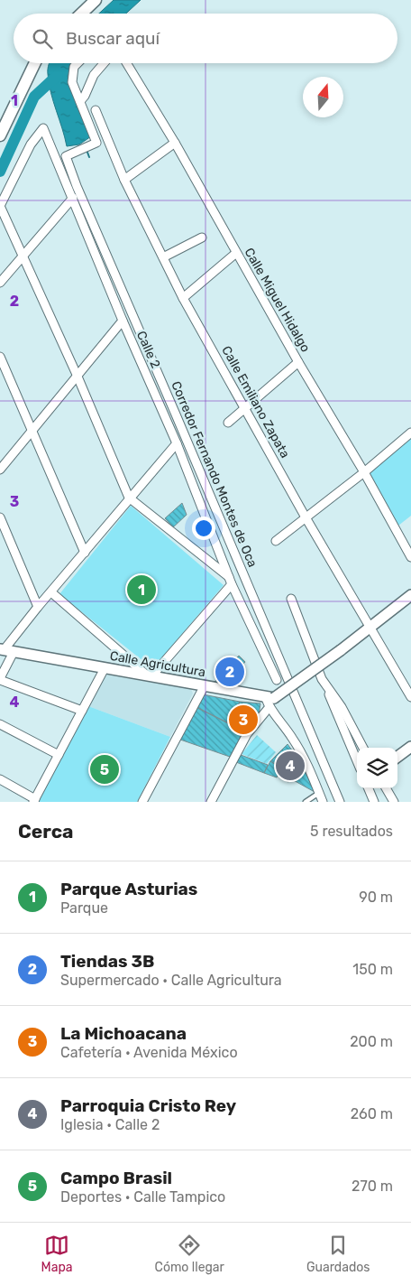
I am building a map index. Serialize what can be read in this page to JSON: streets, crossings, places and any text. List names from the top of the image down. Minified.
{"streets":{"street":["Calle Miguel Hidalgo","Calle 2","Calle Emiliano Zapata","Corredor Fernando Montes de Oca","Calle Agricultura"]},"north":"top","page":{"search":"Buscar aquí","pins":["1","2","3","4","5"],"heading":["Cerca","5 resultados"],"list":[{"mark":"1","name":"Parque Asturias","note":"Parque","value":"90 m"},{"mark":"2","name":"Tiendas 3B","note":"Supermercado · Calle Agricultura","value":"150 m"},{"mark":"3","name":"La Michoacana","note":"Cafetería · Avenida México","value":"200 m"},{"mark":"4","name":"Parroquia Cristo Rey","note":"Iglesia · Calle 2","value":"260 m"},{"mark":"5","name":"Campo Brasil","note":"Deportes · Calle Tampico","value":"270 m"}],"nav":["Mapa","Cómo llegar","Guardados"]},"grid":{"rows":["1","2","3","4"]}}
